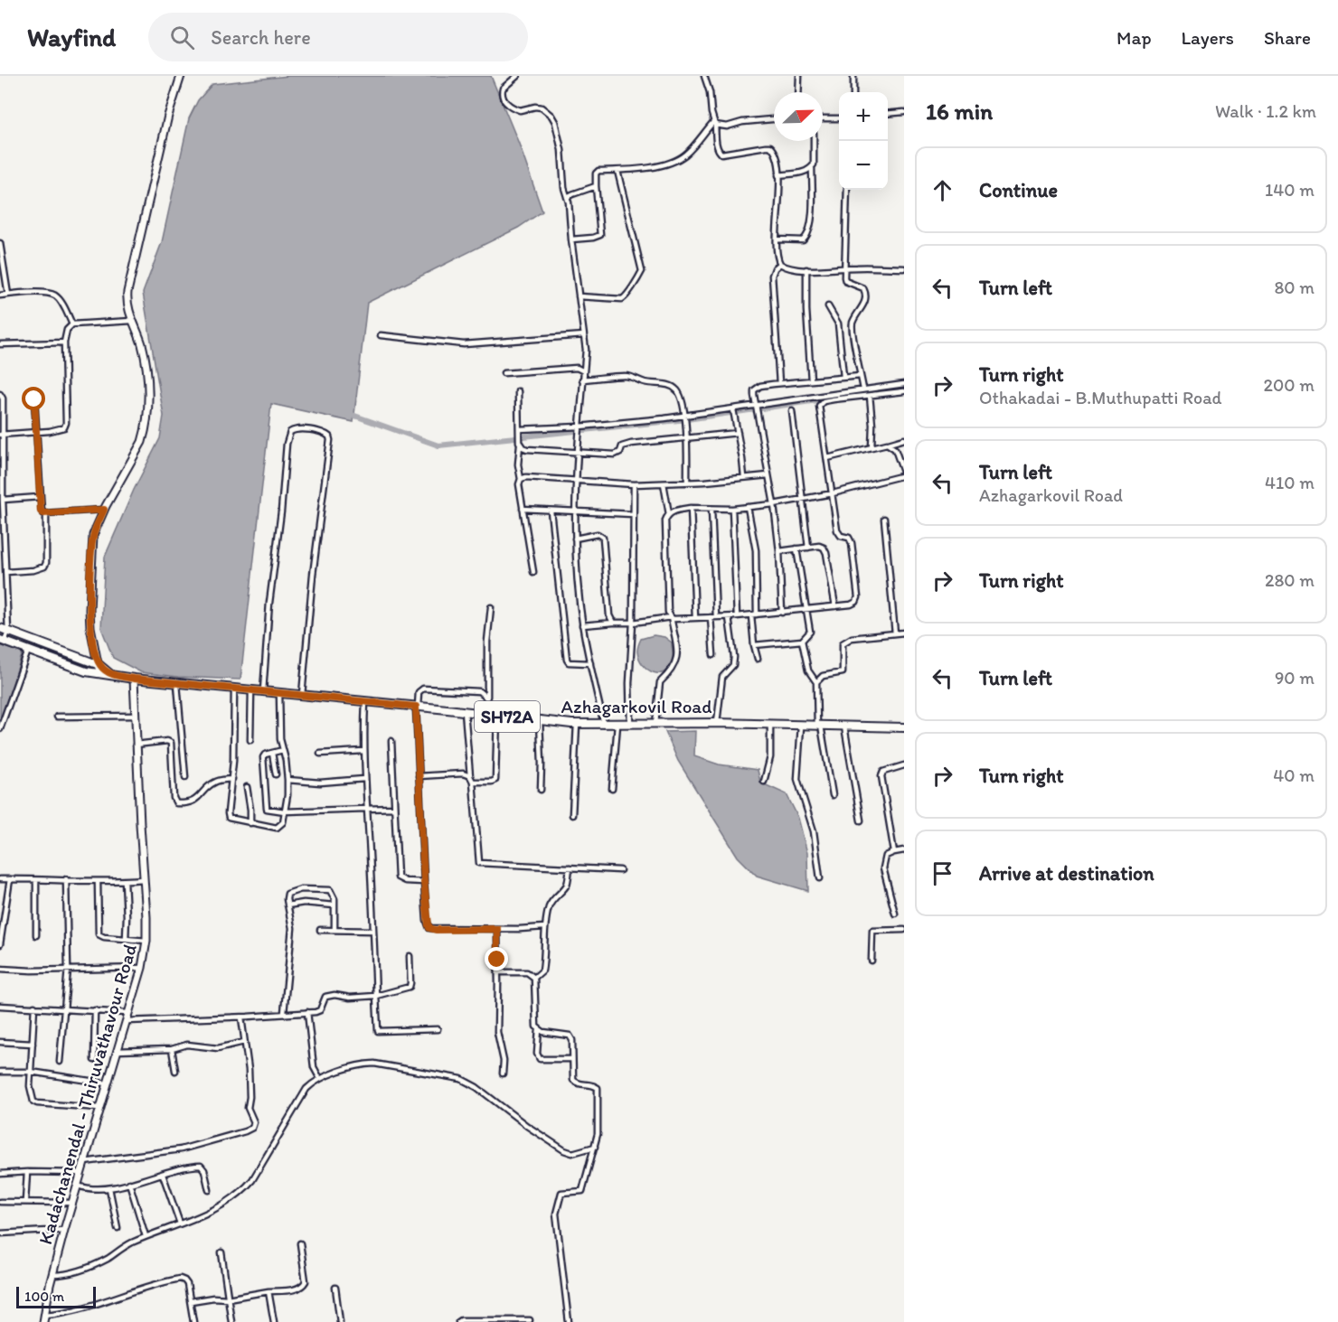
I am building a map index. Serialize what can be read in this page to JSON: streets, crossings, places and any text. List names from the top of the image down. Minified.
{"streets":{"main road":["Azhagarkovil Road","SH72A","Kadachanendal - Thiruvathavour Road"]},"crossings":[["Azhagarkovil Road","Kadachanendal - Thiruvathavour Road"]],"scale_bar":"100 m","north":"top right","page":{"header":"Wayfind","search":"Search here","nav":["Map","Layers","Share"],"heading":["16 min","Walk · 1.2 km"],"map_buttons":["+","−"],"list":[["Continue","140 m"],["Turn left","80 m"],["Turn right","Othakadai - B.Muthupatti Road","200 m"],["Turn left","Azhagarkovil Road","410 m"],["Turn right","280 m"],["Turn left","90 m"],["Turn right","40 m"],"Arrive at destination"],"scale":"100 m"}}
